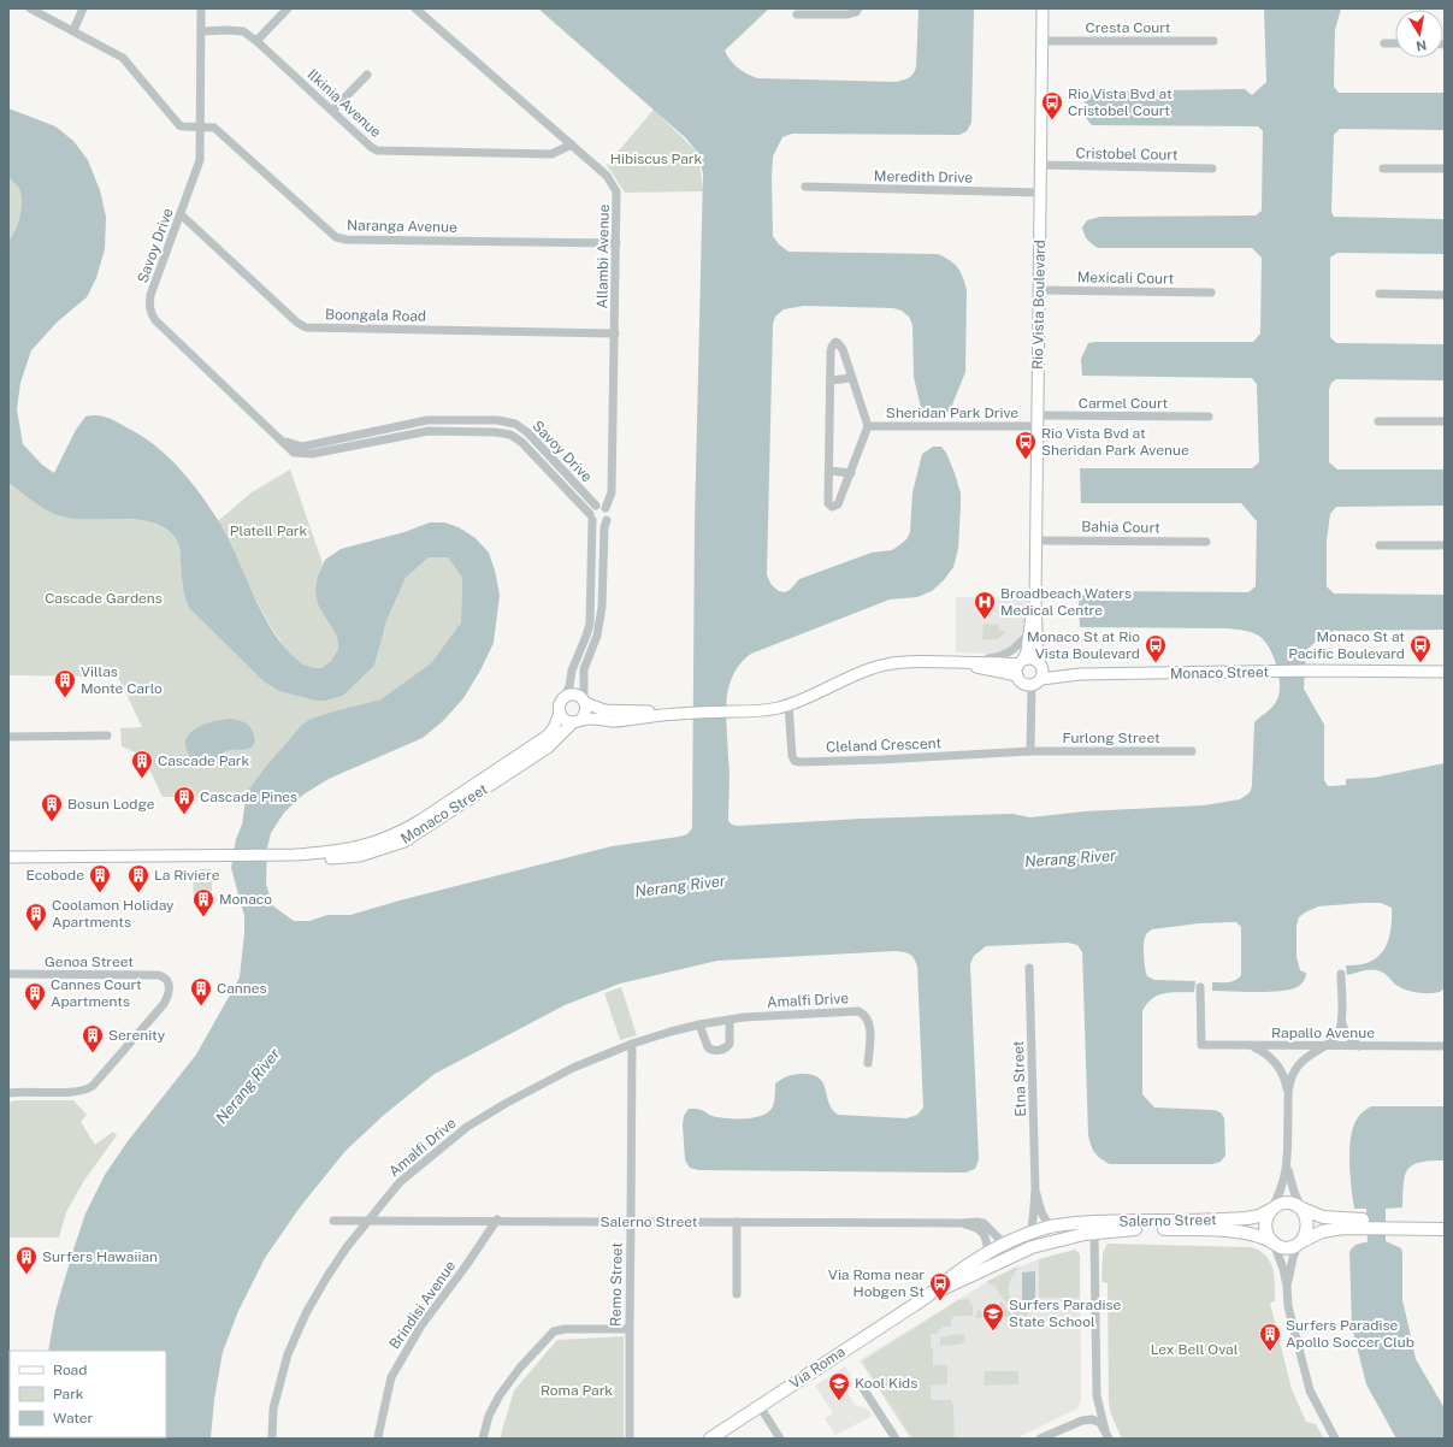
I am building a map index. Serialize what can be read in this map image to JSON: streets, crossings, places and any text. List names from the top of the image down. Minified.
{"streets":{"main road":["Salerno Street","Via Roma"],"street":["Cresta Court","Ilkinia Avenue","Cristobel Court","Meredith Drive","Naranga Avenue","Savoy Drive","Allambi Avenue","Mexicali Court","Rio Vista Boulevard","Boongala Road","Carmel Court","Sheridan Park Drive","Bahia Court","Monaco Street","Furlong Street","Cleland Crescent","Genoa Street","Amalfi Drive","Rapallo Avenue","Etna Street","Remo Street","Brindisi Avenue"]},"crossings":[["Cresta Court","Rio Vista Boulevard"],["Ilkinia Avenue","Savoy Drive"],["Ilkinia Avenue","Allambi Avenue"],["Cristobel Court","Rio Vista Boulevard"],["Meredith Drive","Rio Vista Boulevard"],["Naranga Avenue","Savoy Drive"],["Naranga Avenue","Allambi Avenue"],["Savoy Drive","Allambi Avenue"],["Savoy Drive","Boongala Road"],["Allambi Avenue","Boongala Road"],["Mexicali Court","Rio Vista Boulevard"],["Rio Vista Boulevard","Carmel Court"],["Rio Vista Boulevard","Sheridan Park Drive"],["Rio Vista Boulevard","Bahia Court"],["Rio Vista Boulevard","Monaco Street"],["Rio Vista Boulevard","Furlong Street"],["Rio Vista Boulevard","Cleland Crescent"],["Carmel Court","Sheridan Park Drive"],["Furlong Street","Cleland Crescent"],["Amalfi Drive","Salerno Street"],["Amalfi Drive","Remo Street"],["Etna Street","Salerno Street"],["Etna Street","Via Roma"],["Salerno Street","Remo Street"],["Salerno Street","Brindisi Avenue"],["Salerno Street","Via Roma"]],"water":["Nerang River"],"parks":["Hibiscus Park","Platell Park","Cascade Gardens","Lex Bell Oval","Roma Park"],"places":{"bus stop":["Rio Vista Bvd at Cristobel Court","Rio Vista Bvd at Sheridan Park Avenue","Monaco St at Rio Vista Boulevard","Monaco St at Pacific Boulevard","Via Roma near Hobgen St"],"hospital":["Broadbeach Waters Medical Centre"],"building":["Villas Monte Carlo","Cascade Park","Cascade Pines","Bosun Lodge","Ecobode","La Riviere","Monaco","Coolamon Holiday Apartments","Cannes","Cannes Court Apartments","Serenity","Surfers Hawaiian","Surfers Paradise Apollo Soccer Club"],"school or university":["Surfers Paradise State School","Kool Kids"]},"legend":["Road","Park","Water"],"north":"bottom"}
